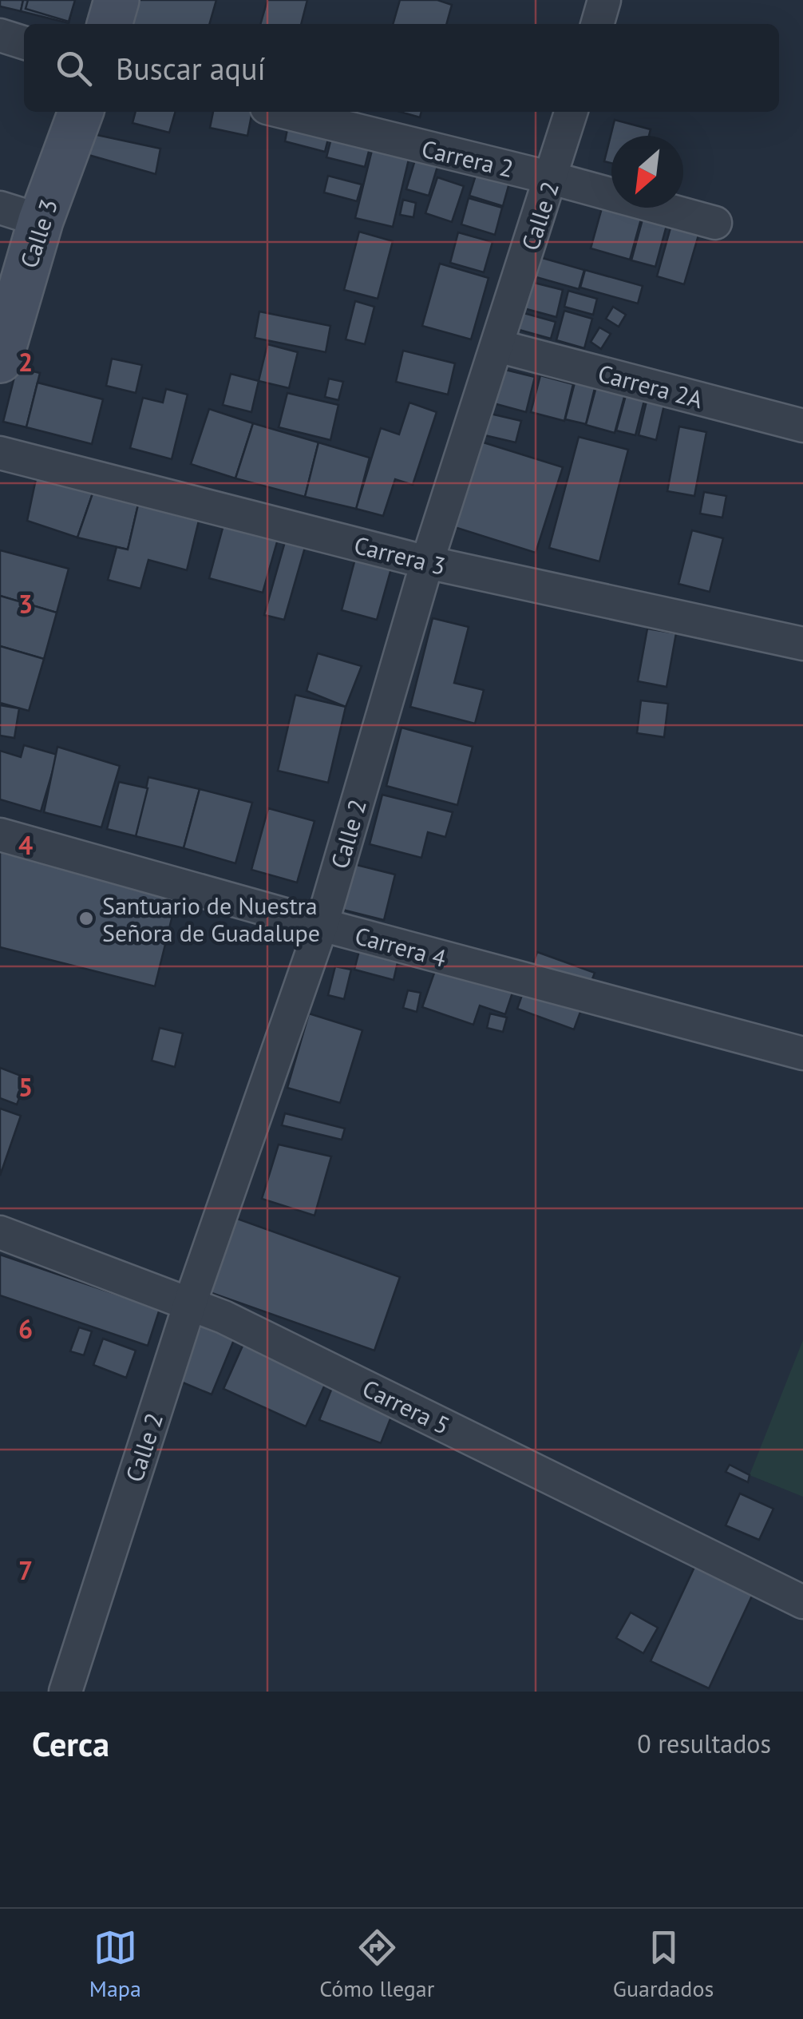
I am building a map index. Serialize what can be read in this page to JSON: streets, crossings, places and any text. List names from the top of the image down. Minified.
{"streets":{"street":["Carrera 2","Calle 2","Calle 3","Carrera 2A","Carrera 3","Carrera 4","Carrera 5"]},"crossings":[["Carrera 2","Calle 2"],["Calle 2","Carrera 2A"],["Calle 2","Carrera 3"],["Calle 2","Carrera 4"],["Calle 2","Carrera 5"]],"places":["Santuario de Nuestra Señora de Guadalupe"],"north":"bottom left","page":{"search":"Buscar aquí","heading":["Cerca","0 resultados"],"nav":["Mapa","Cómo llegar","Guardados"]},"grid":{"rows":["2","3","4","5","6","7"]}}
